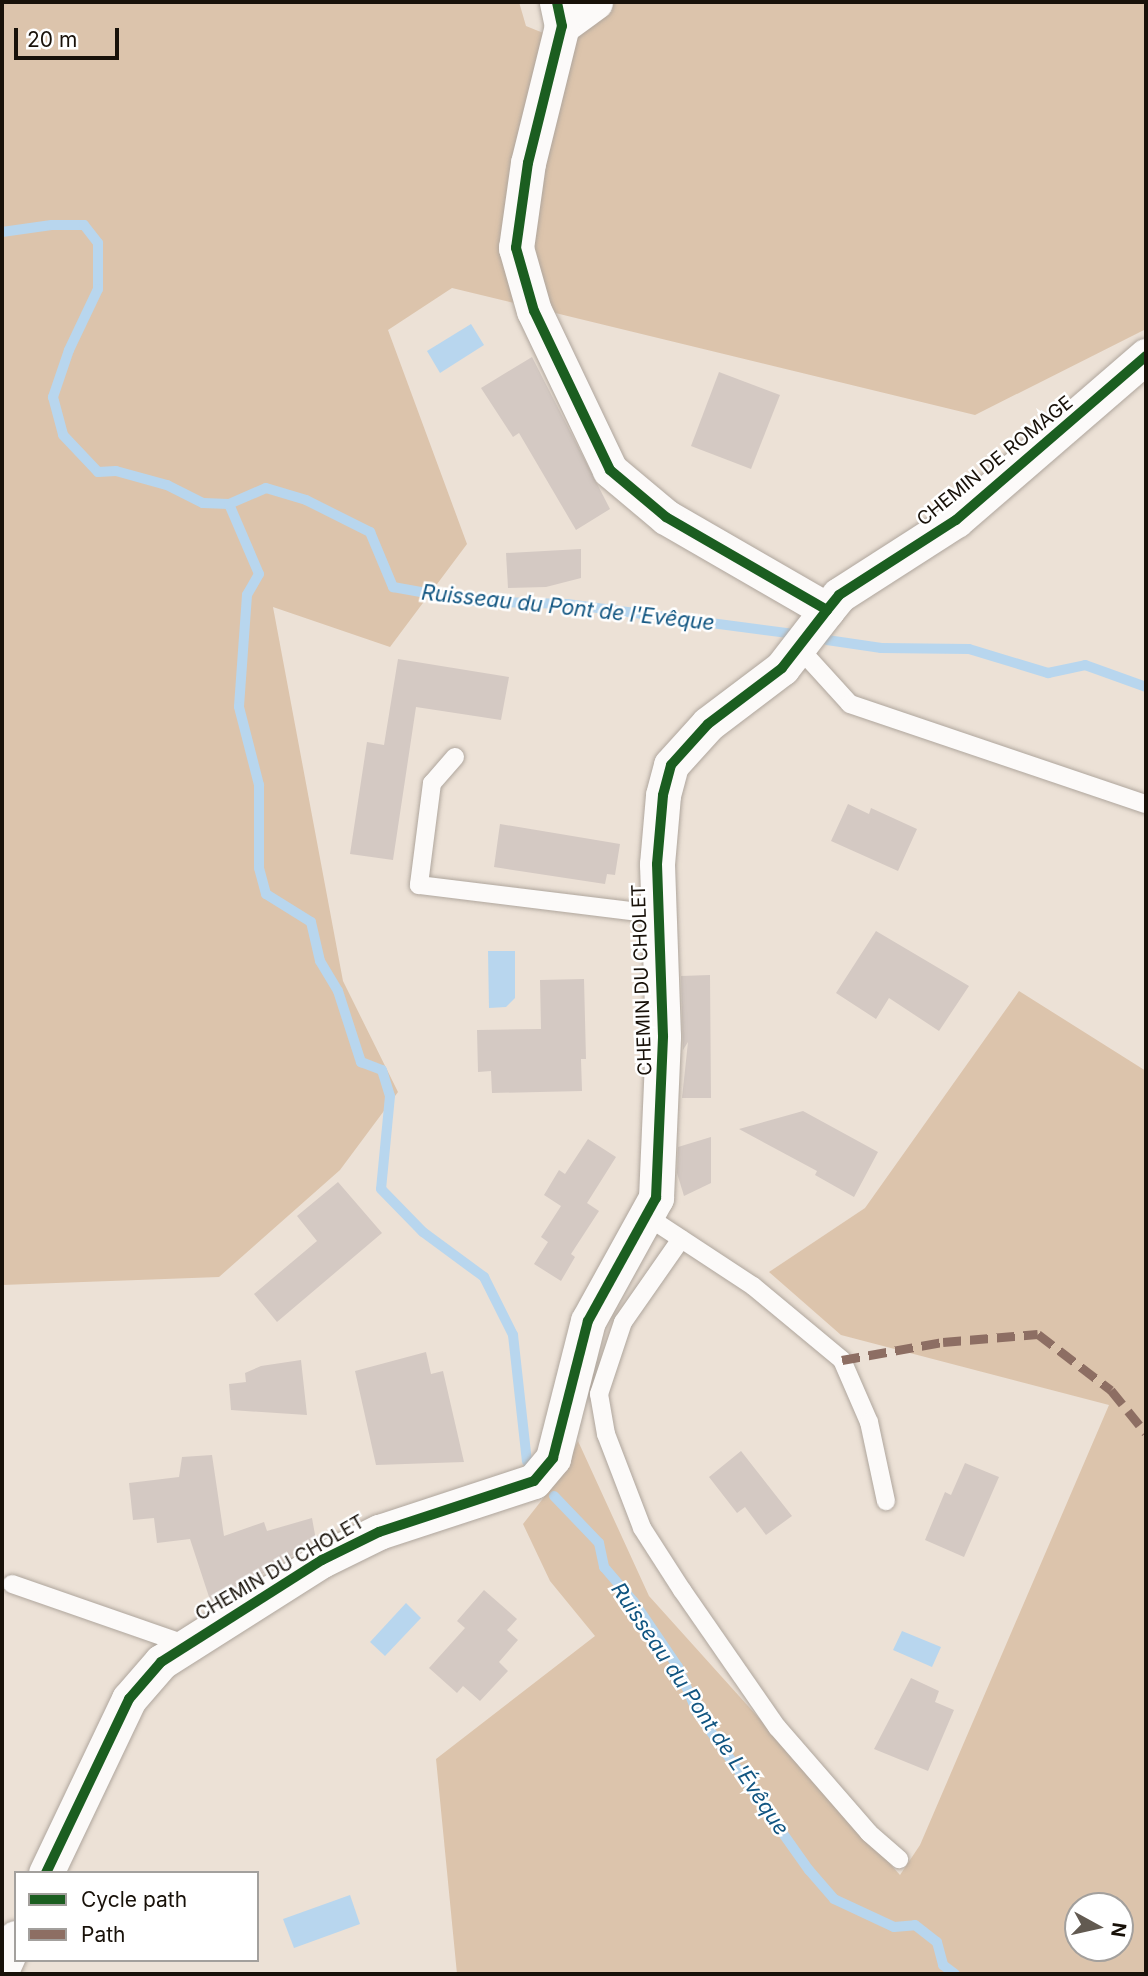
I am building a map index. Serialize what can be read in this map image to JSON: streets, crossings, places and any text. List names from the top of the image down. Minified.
{"streets":{"street":["CHEMIN DE ROMAGE","CHEMIN DU CHOLET"]},"crossings":[["CHEMIN DE ROMAGE","CHEMIN DU CHOLET"]],"water":["Ruisseau du Pont de l'Evêque","Ruisseau du Pont de L'Évêque"],"legend":["Cycle path","Path"],"scale_bar":"20 m","north":"right"}
